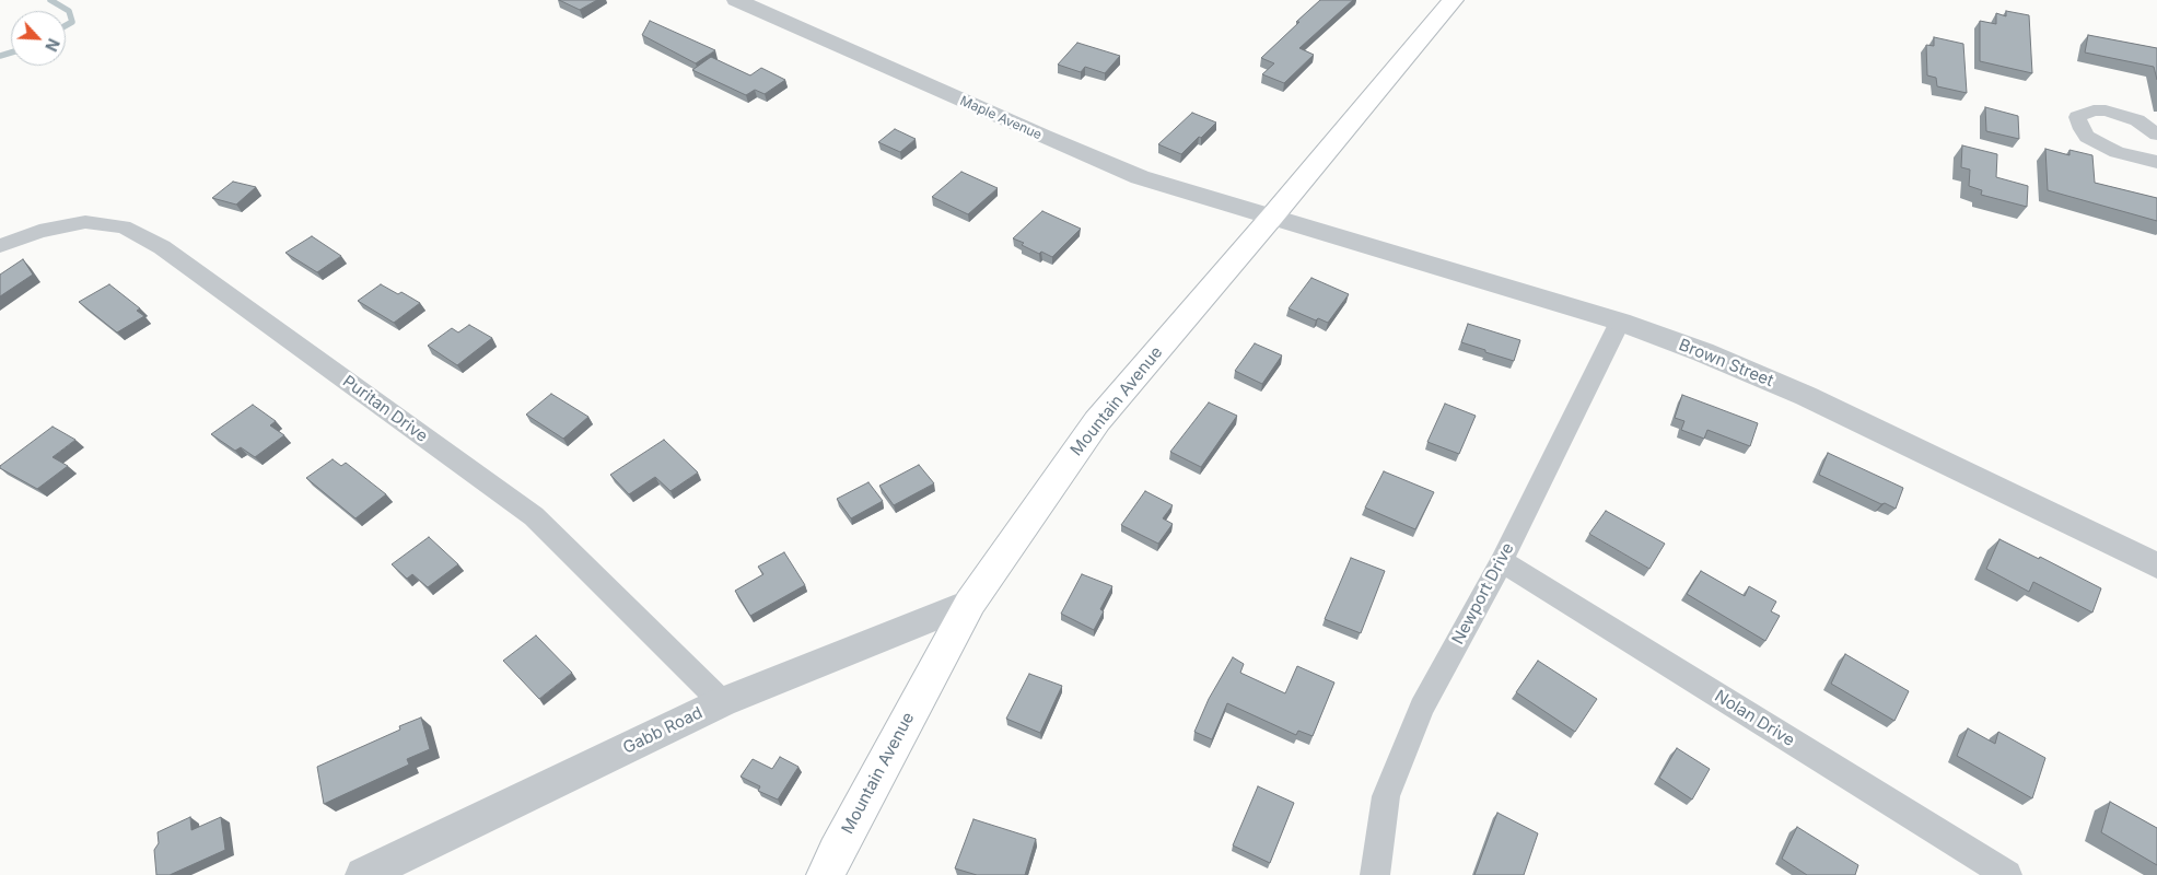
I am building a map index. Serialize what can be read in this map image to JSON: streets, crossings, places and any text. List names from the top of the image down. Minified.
{"streets":{"main road":["Mountain Avenue"],"street":["Maple Avenue","Brown Street","Puritan Drive","Newport Drive","Nolan Drive","Gabb Road"]},"crossings":[["Maple Avenue","Brown Street"],["Maple Avenue","Mountain Avenue"],["Brown Street","Mountain Avenue"],["Brown Street","Newport Drive"],["Mountain Avenue","Gabb Road"],["Puritan Drive","Gabb Road"],["Newport Drive","Nolan Drive"]],"north":"bottom right"}
